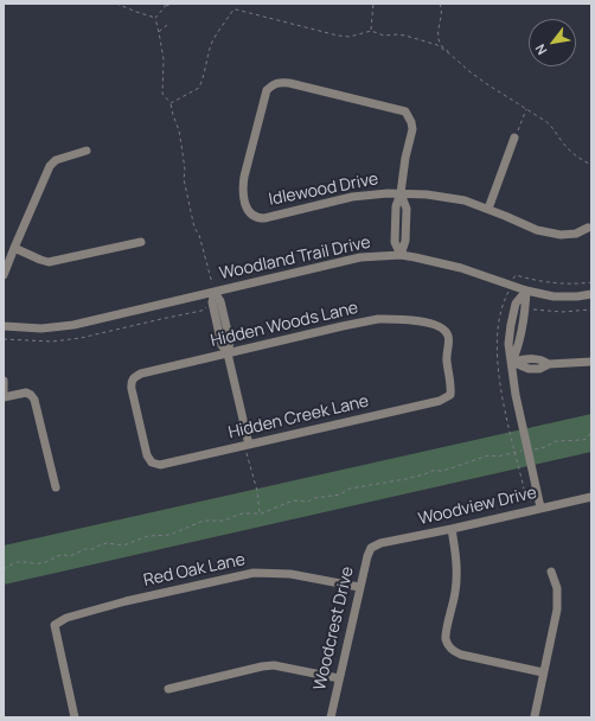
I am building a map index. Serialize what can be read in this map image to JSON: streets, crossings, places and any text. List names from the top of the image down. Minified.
{"streets":{"street":["Idlewood Drive","Woodland Trail Drive","Hidden Woods Lane","Hidden Creek Lane","Woodview Drive","Red Oak Lane","Woodcrest Drive"]},"crossings":[["Hidden Woods Lane","Hidden Creek Lane"],["Woodview Drive","Woodcrest Drive"],["Red Oak Lane","Woodcrest Drive"]],"north":"bottom left"}
